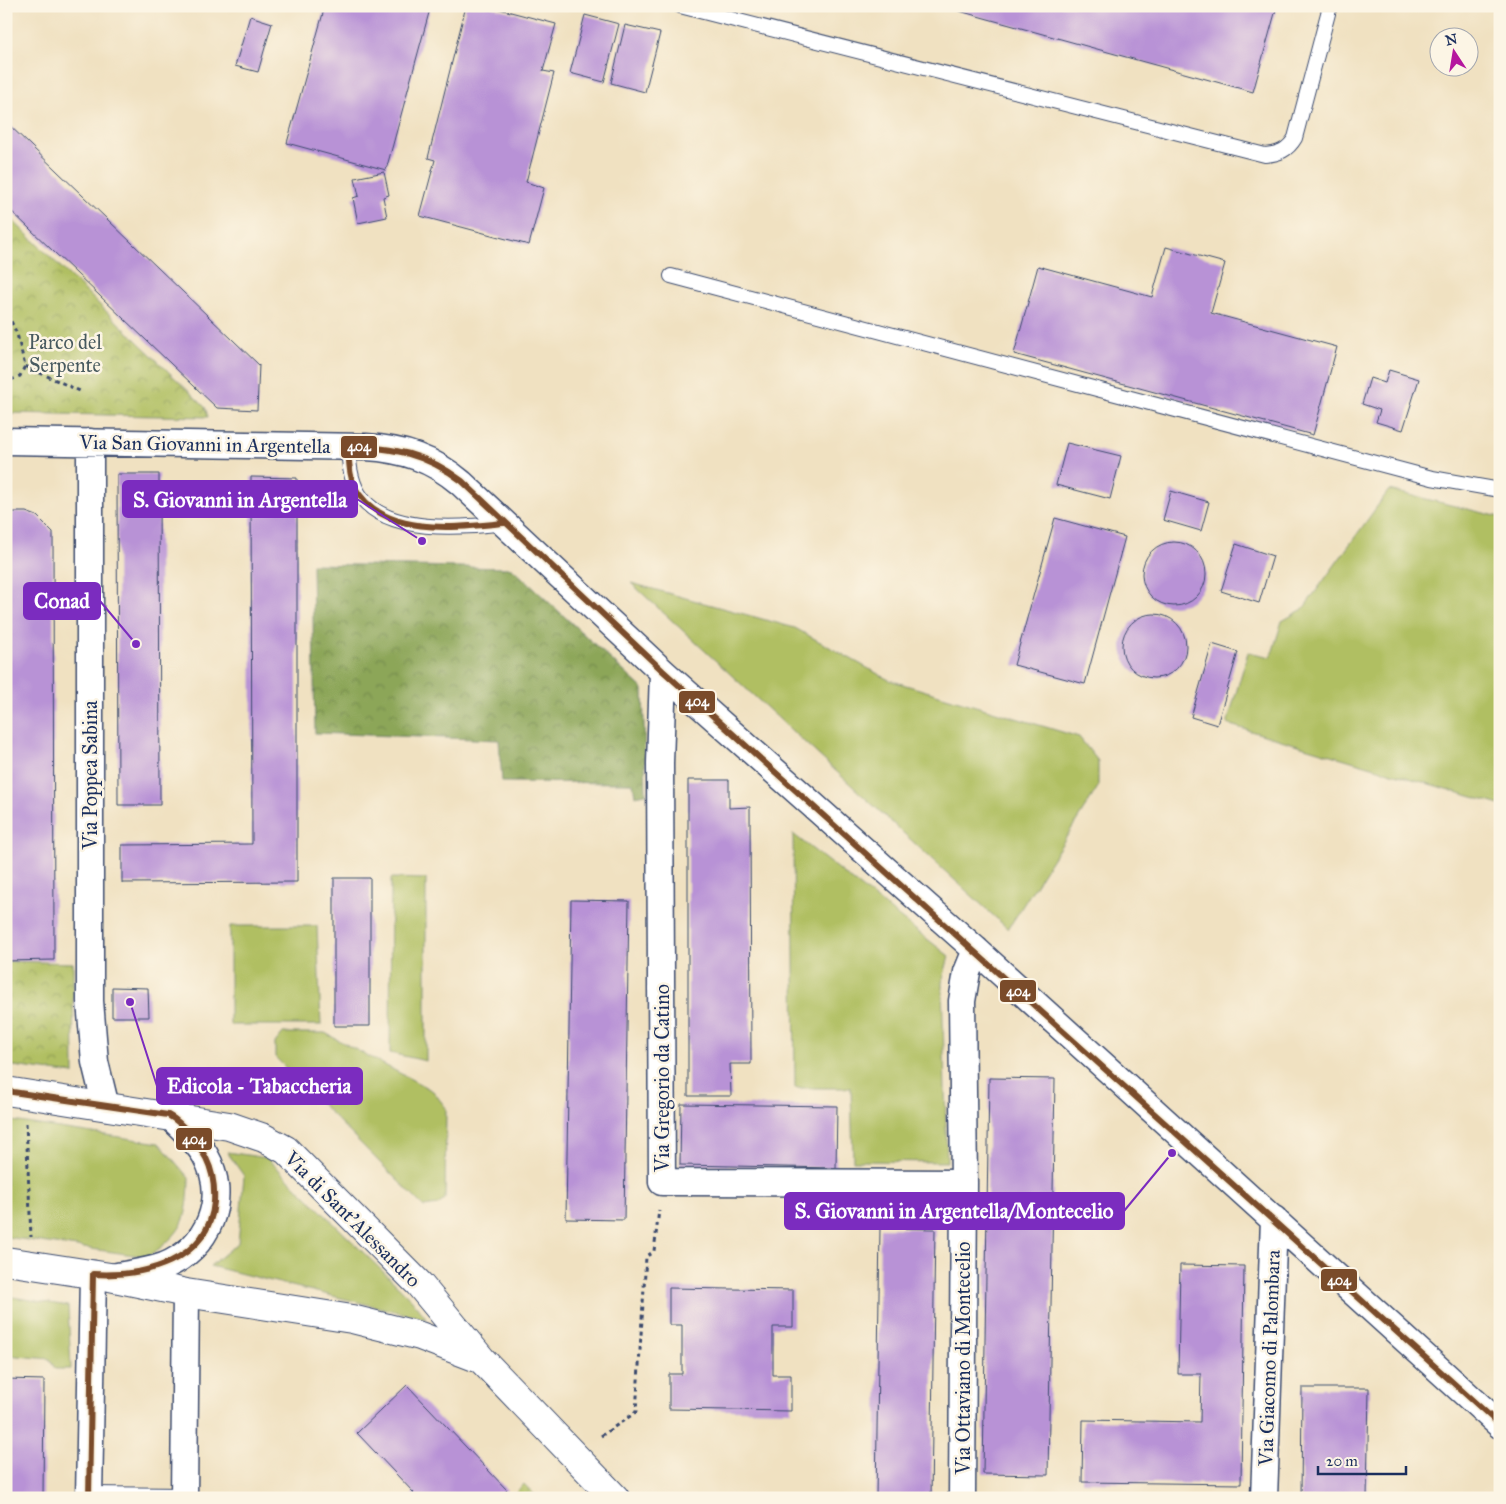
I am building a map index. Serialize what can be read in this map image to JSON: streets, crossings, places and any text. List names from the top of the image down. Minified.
{"streets":{"street":["Via San Giovanni in Argentella","Via Poppea Sabina","Via Gregorio da Catino","Via di Sant'Alessandro","Via Ottaviano di Montecelio","Via Giacomo di Palombara"]},"crossings":[["Via San Giovanni in Argentella","Via Poppea Sabina"],["Via San Giovanni in Argentella","Via Gregorio da Catino"],["Via San Giovanni in Argentella","Via Ottaviano di Montecelio"],["Via San Giovanni in Argentella","Via Giacomo di Palombara"],["Via Poppea Sabina","Via di Sant'Alessandro"],["Via Gregorio da Catino","Via Ottaviano di Montecelio"]],"parks":["Parco del Serpente"],"places":["S. Giovanni in Argentella","Conad","Edicola - Tabaccheria","S. Giovanni in Argentella/Montecelio"],"lines":["transit line 404"],"scale_bar":"20 m","north":"top"}
